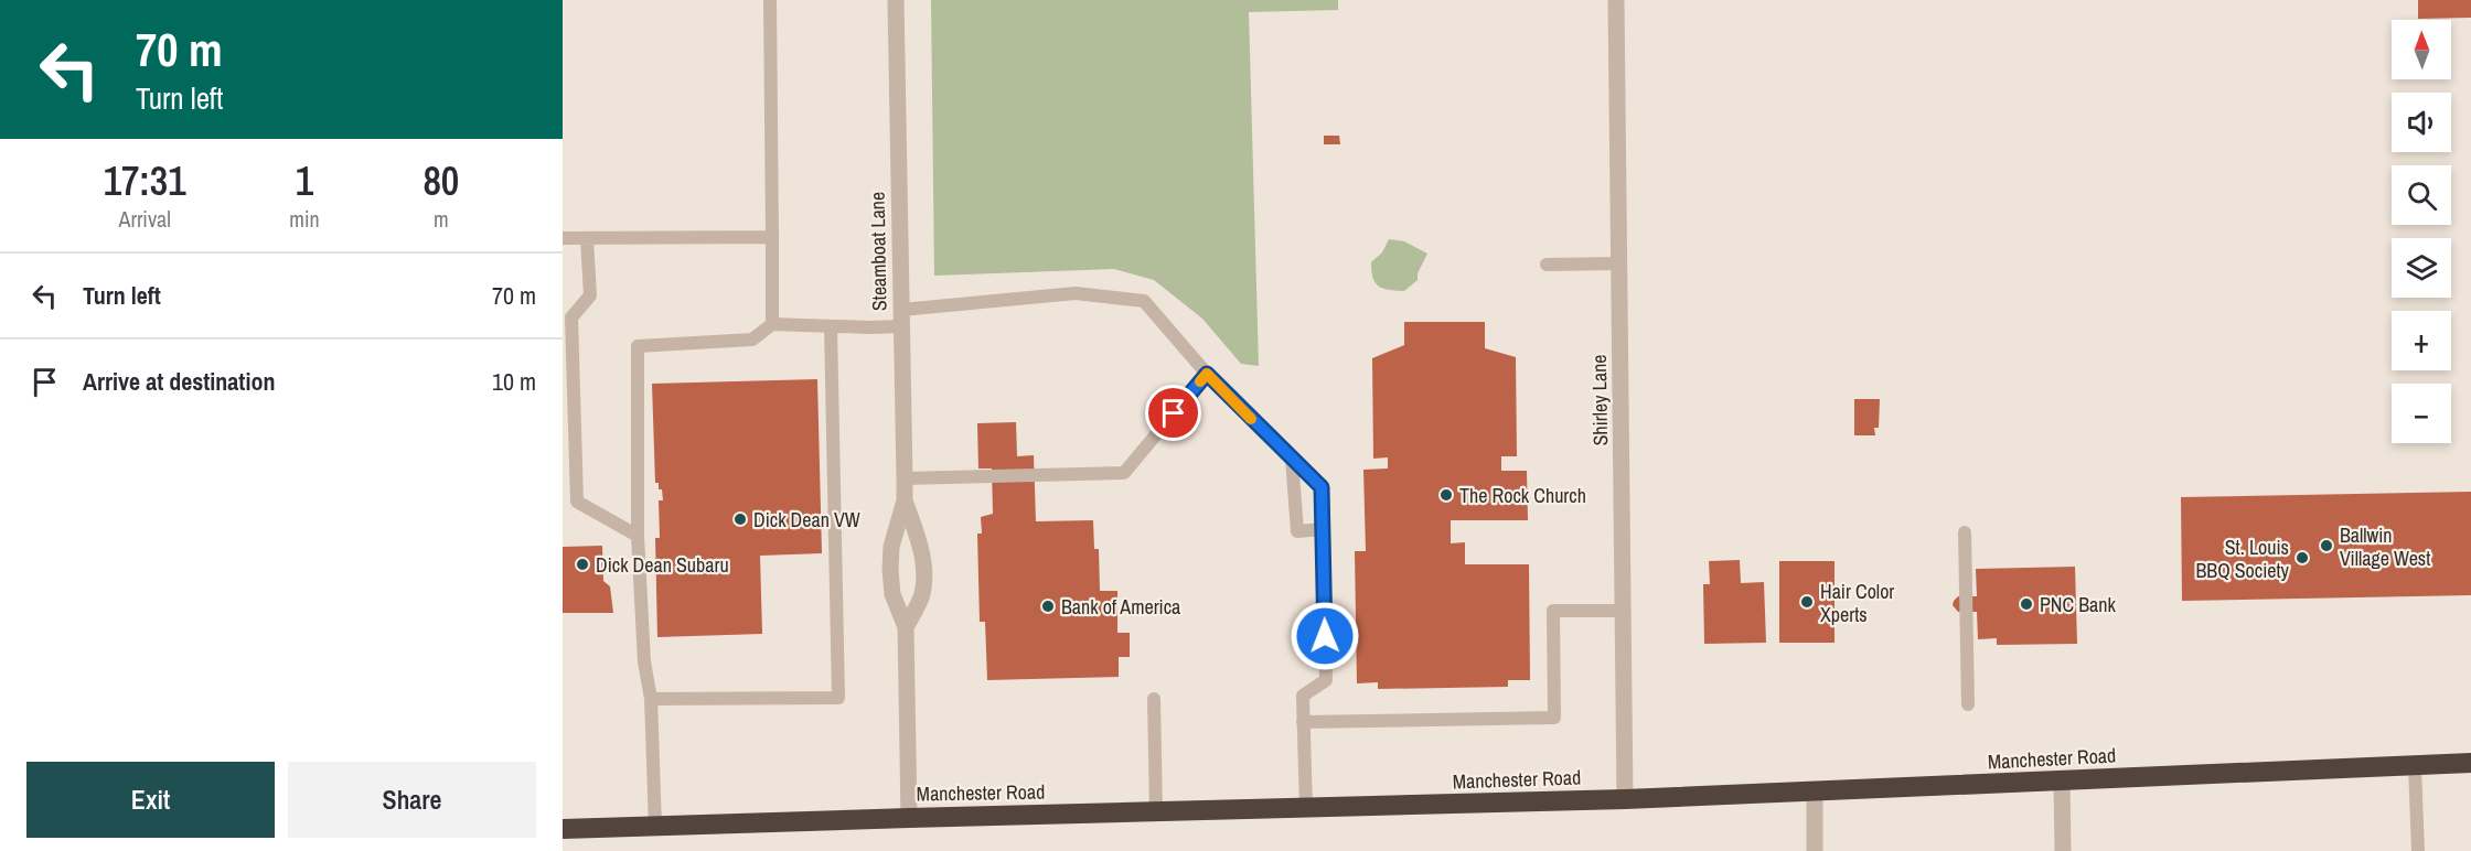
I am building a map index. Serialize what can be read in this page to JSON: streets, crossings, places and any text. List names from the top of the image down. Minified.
{"streets":{"highway":["Manchester Road"],"street":["Steamboat Lane","Shirley Lane"]},"crossings":[["Steamboat Lane","Manchester Road"],["Shirley Lane","Manchester Road"]],"places":["The Rock Church","Dick Dean VW","Ballwin Village West","St. Louis BBQ Society","Dick Dean Subaru","Hair Color Xperts","PNC Bank","Bank of America"],"north":"top","page":{"turn":["70 m","Turn left"],"map_buttons":["+","−"],"eta":["17:31","Arrival","1","min","80","m"],"list":[{"name":"Turn left","value":"70 m"},{"name":"Arrive at destination","value":"10 m"}],"buttons":["Exit","Share"]}}
